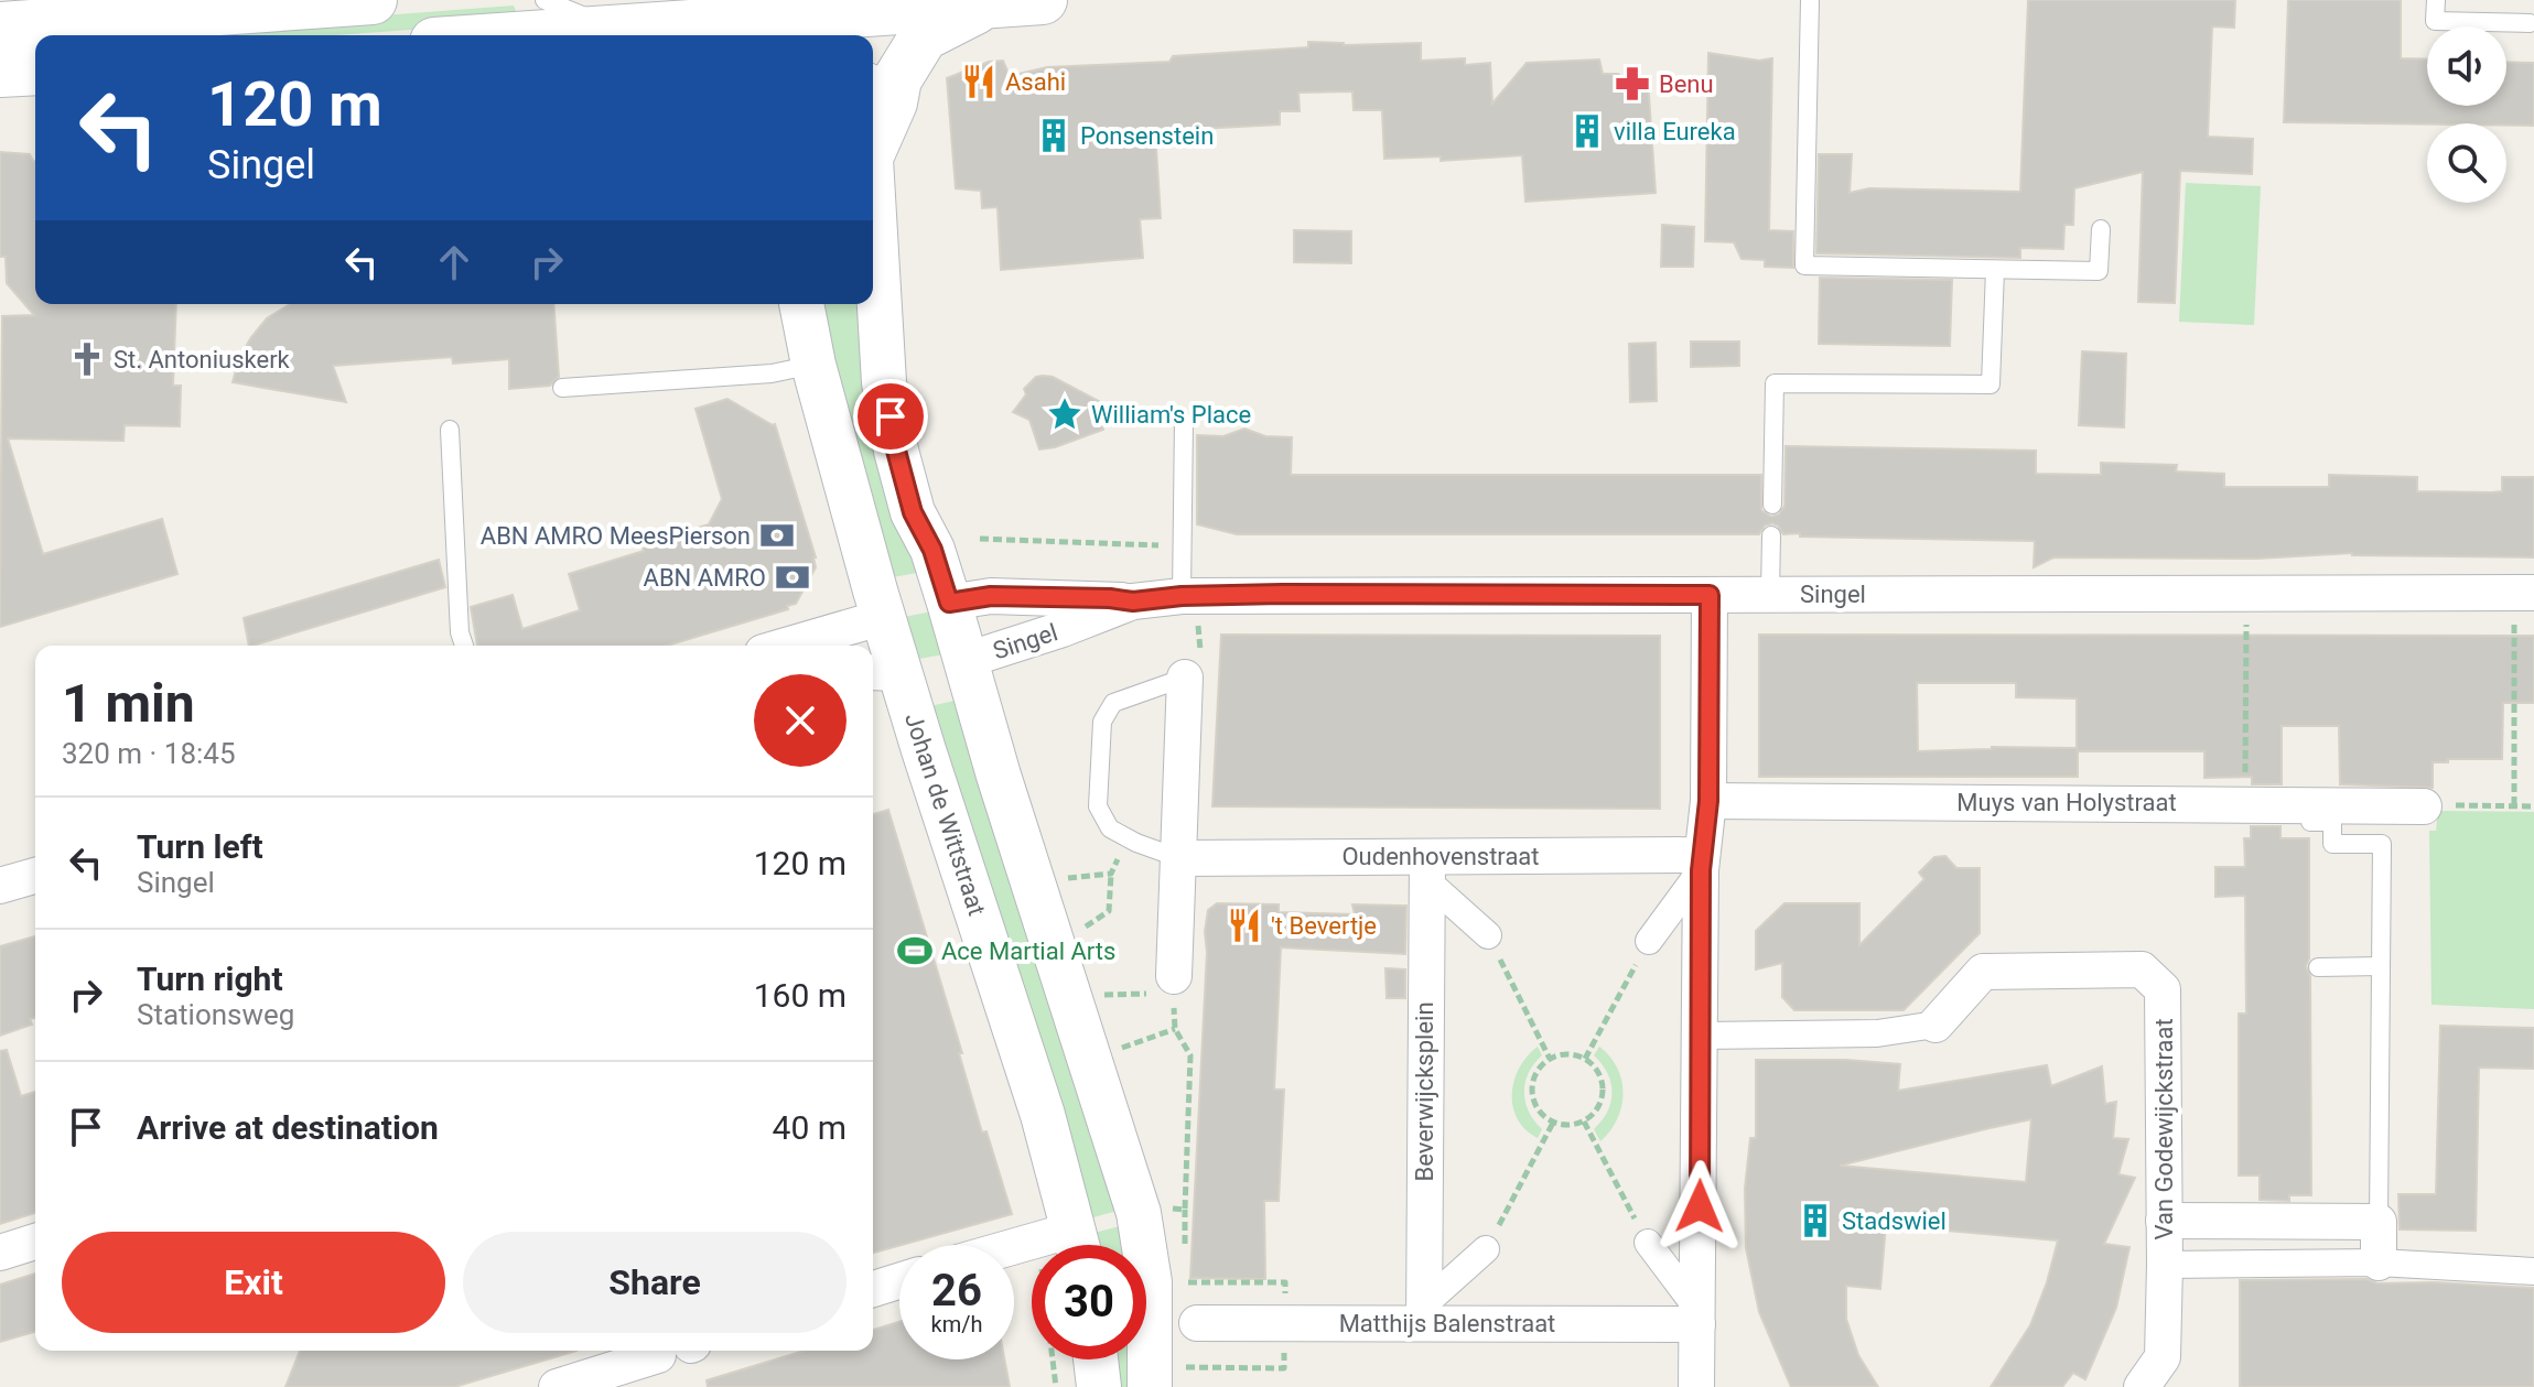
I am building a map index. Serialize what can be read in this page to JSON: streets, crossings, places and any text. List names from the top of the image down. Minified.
{"streets":{"street":["Singel","Muys van Holystraat","Johan de Wittstraat","Oudenhovenstraat","Beverwijcksplein","Van Godewijckstraat","Matthijs Balenstraat"]},"crossings":[["Oudenhovenstraat","Beverwijcksplein"],["Beverwijcksplein","Matthijs Balenstraat"]],"places":{"restaurant":["Asahi","'t Bevertje"],"pharmacy":["Benu"],"building":["villa Eureka","Ponsenstein","Stadswiel"],"church":["St. Antoniuskerk"],"place":["William's Place"],"bank":["ABN AMRO MeesPierson","ABN AMRO"],"sports":["Ace Martial Arts"]},"page":{"turn":["120 m","Singel"],"heading":["1 min","320 m · 18:45"],"list":[{"name":"Turn left","note":"Singel","value":"120 m"},{"name":"Turn right","note":"Stationsweg","value":"160 m"},{"name":"Arrive at destination","value":"40 m"}],"buttons":["Exit","Share"],"speed":"26 km/h","limit":"30"}}
